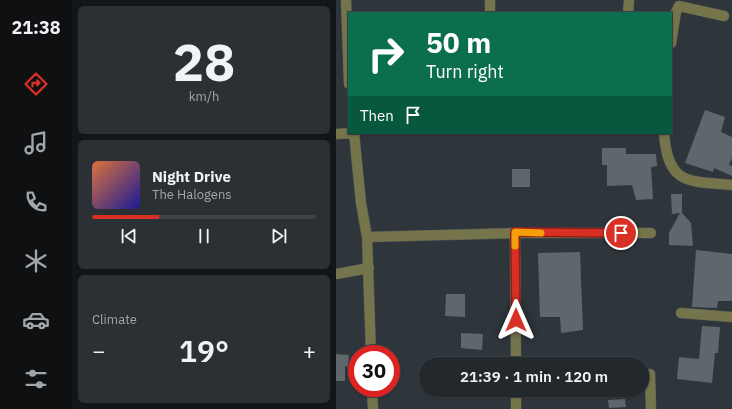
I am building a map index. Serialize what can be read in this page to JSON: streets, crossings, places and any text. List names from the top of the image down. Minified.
{"page":{"tabs":"21:38","tile":[["28","km/h"],"Climate"],"turn":["50 m","Turn right"],"then":"Then","song":["Night Drive","The Halogens"],"heat":["−","19°","+"],"limit":"30","trip":"21:39 · 1 min · 120 m"}}
